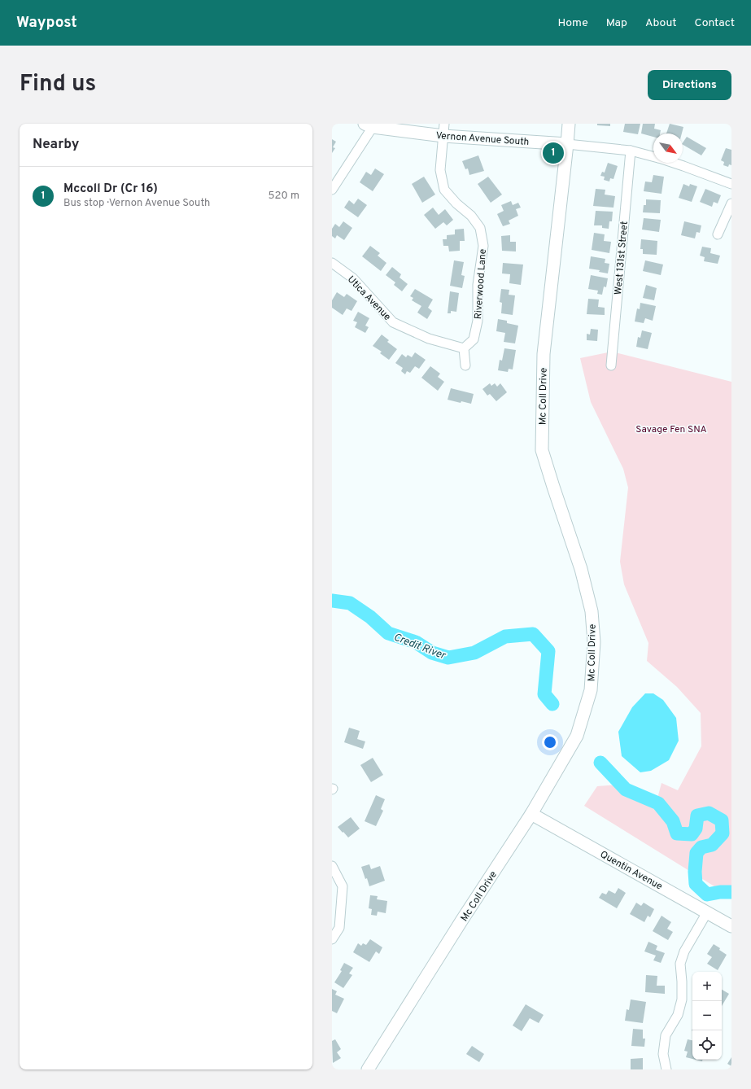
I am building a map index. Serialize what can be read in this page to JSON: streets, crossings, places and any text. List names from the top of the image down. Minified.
{"streets":{"main road":["Vernon Avenue South","Mc Coll Drive","Quentin Avenue"],"street":["West 131st Street","Riverwood Lane","Utica Avenue"]},"crossings":[["Vernon Avenue South","West 131st Street"],["Vernon Avenue South","Riverwood Lane"],["Vernon Avenue South","Mc Coll Drive"],["Riverwood Lane","Utica Avenue"],["Mc Coll Drive","Quentin Avenue"]],"water":["Credit River"],"parks":["Savage Fen SNA"],"north":"bottom right","page":{"header":"Waypost","nav":["Home","Map","About","Contact"],"title":"Find us","buttons":"Directions","heading":"Nearby","pins":"1","list":[{"mark":"1","name":"Mccoll Dr (Cr 16)","note":"Bus stop · Vernon Avenue South","value":"520 m"}],"map_buttons":["+","−"]}}
